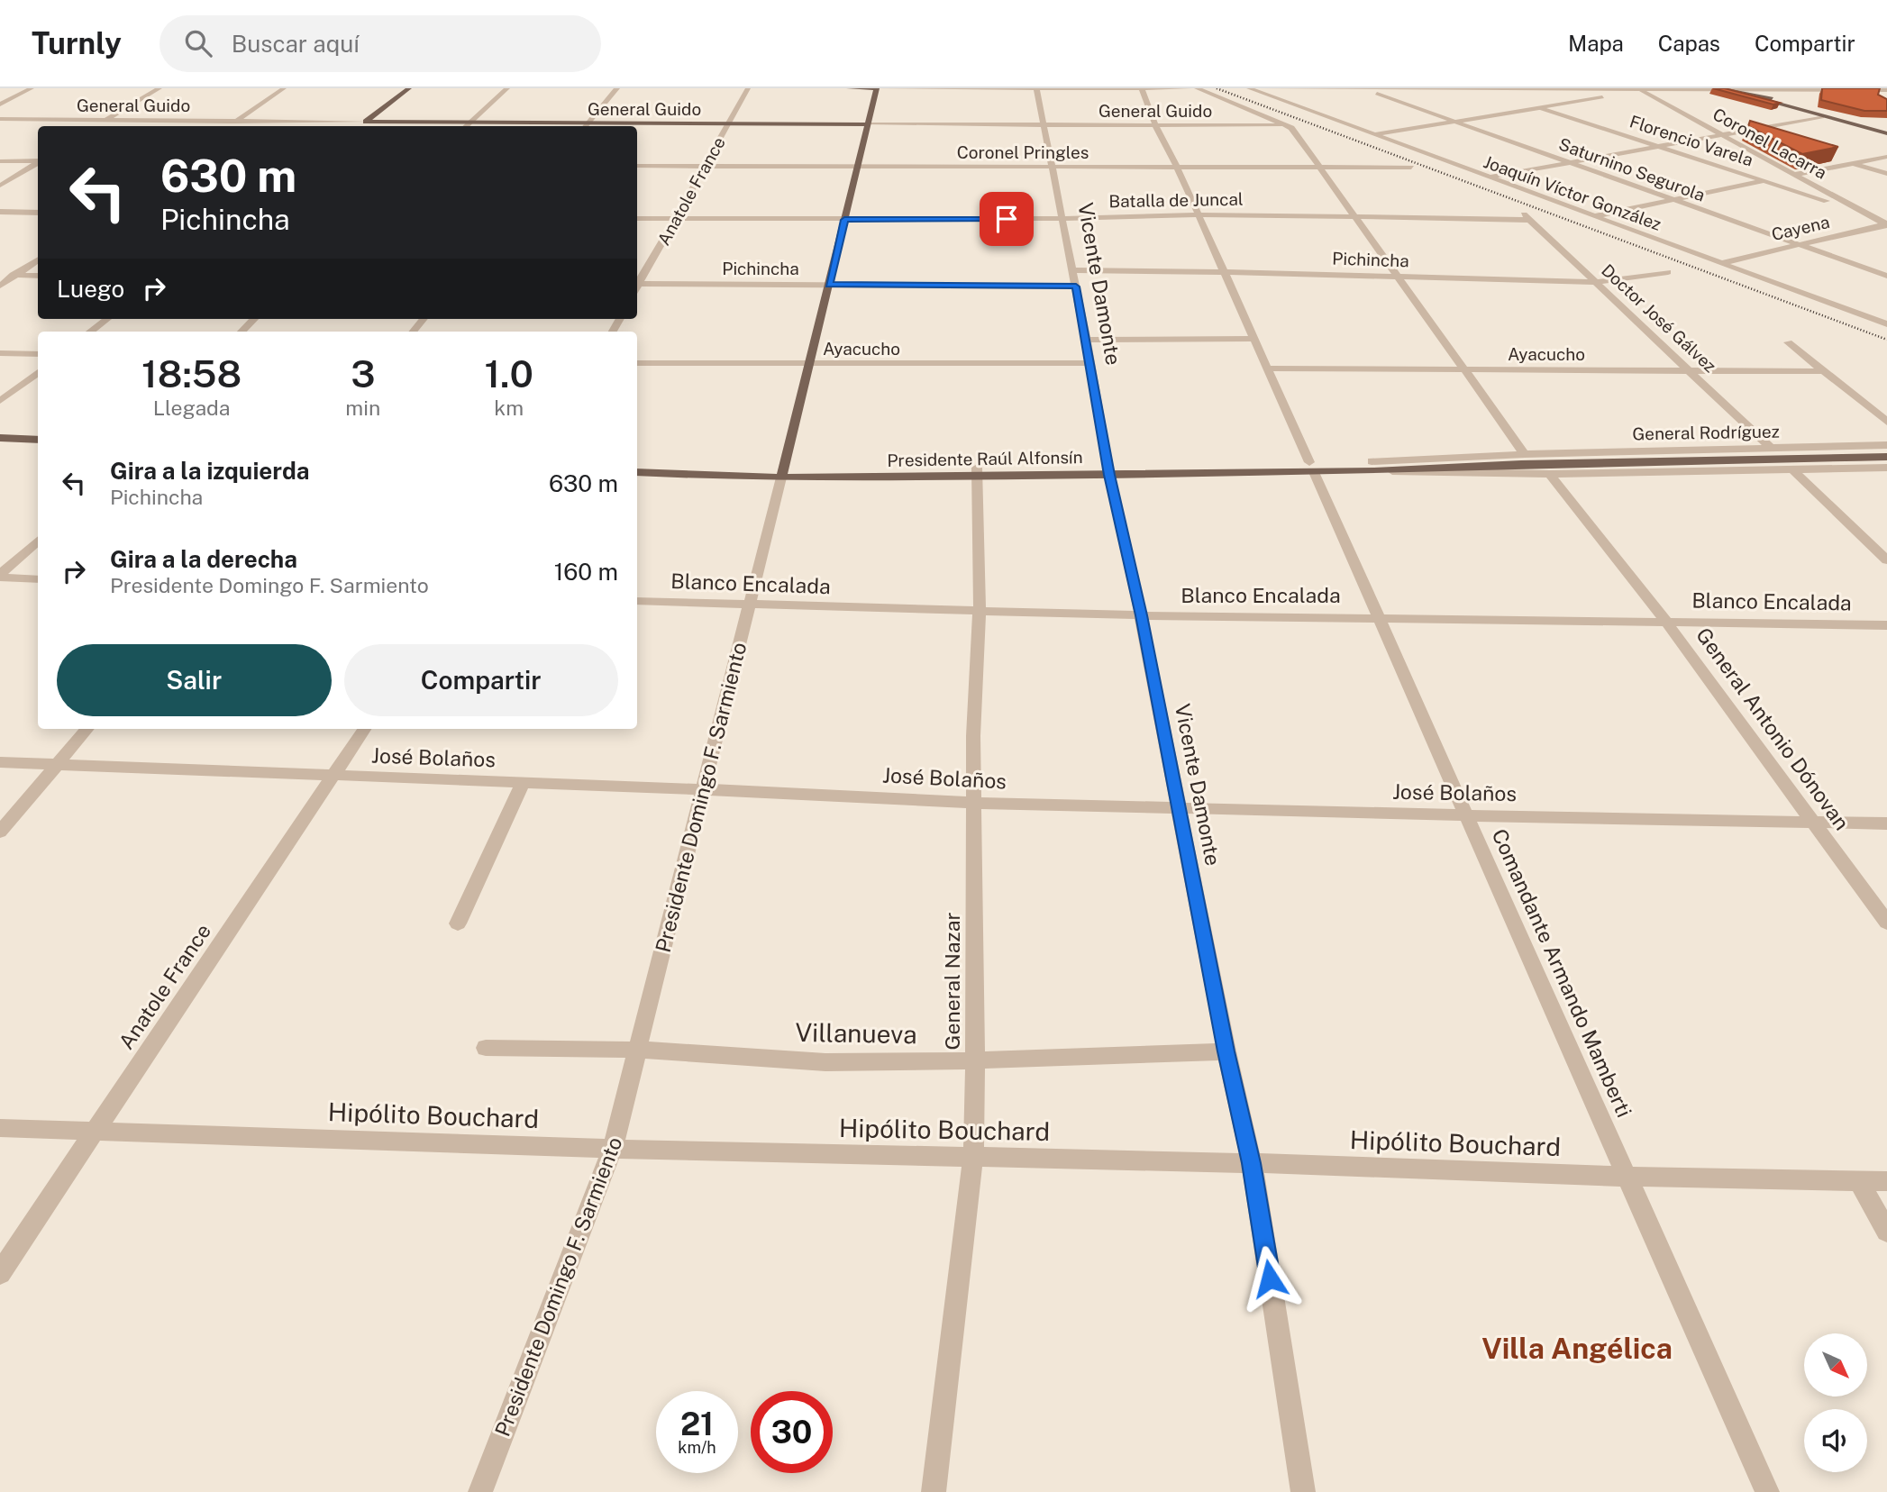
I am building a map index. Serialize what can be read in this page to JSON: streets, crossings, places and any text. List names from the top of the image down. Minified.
{"streets":{"main road":["General Guido","Presidente Raúl Alfonsín","Presidente Domingo F. Sarmiento"],"street":["Florencio Varela","Coronel Lacarra","Coronel Pringles","Saturnino Segurola","Anatole France","Joaquín Víctor González","Batalla de Juncal","Cayena","Pichincha","Vicente Damonte","Doctor José Gálvez","Ayacucho","General Rodríguez","Blanco Encalada","General Antonio Dónovan","José Bolaños","Comandante Armando Mamberti","General Nazar","Villanueva","Hipólito Bouchard"]},"crossings":[["General Guido","Anatole France"],["General Guido","Vicente Damonte"],["General Guido","Presidente Domingo F. Sarmiento"],["General Guido","Comandante Armando Mamberti"],["Florencio Varela","Coronel Lacarra"],["Coronel Lacarra","Cayena"],["Coronel Pringles","Anatole France"],["Coronel Pringles","Vicente Damonte"],["Coronel Pringles","Presidente Domingo F. Sarmiento"],["Coronel Pringles","Comandante Armando Mamberti"],["Saturnino Segurola","Cayena"],["Anatole France","Batalla de Juncal"],["Anatole France","José Bolaños"],["Anatole France","Hipólito Bouchard"],["Joaquín Víctor González","Cayena"],["Batalla de Juncal","Vicente Damonte"],["Batalla de Juncal","Doctor José Gálvez"],["Batalla de Juncal","Presidente Domingo F. Sarmiento"],["Batalla de Juncal","Comandante Armando Mamberti"],["Pichincha","Vicente Damonte"],["Pichincha","Doctor José Gálvez"],["Pichincha","Presidente Domingo F. Sarmiento"],["Pichincha","Comandante Armando Mamberti"],["Vicente Damonte","Ayacucho"],["Vicente Damonte","Presidente Raúl Alfonsín"],["Vicente Damonte","Blanco Encalada"],["Vicente Damonte","José Bolaños"],["Vicente Damonte","Villanueva"],["Vicente Damonte","Hipólito Bouchard"],["Doctor José Gálvez","Ayacucho"],["Doctor José Gálvez","General Rodríguez"],["Ayacucho","Presidente Domingo F. Sarmiento"],["Ayacucho","Comandante Armando Mamberti"],["General Rodríguez","Presidente Raúl Alfonsín"],["General Rodríguez","General Antonio Dónovan"],["Presidente Raúl Alfonsín","General Antonio Dónovan"],["Presidente Raúl Alfonsín","Presidente Domingo F. Sarmiento"],["Presidente Raúl Alfonsín","Comandante Armando Mamberti"],["Presidente Raúl Alfonsín","General Nazar"],["Blanco Encalada","General Antonio Dónovan"],["Blanco Encalada","Presidente Domingo F. Sarmiento"],["Blanco Encalada","Comandante Armando Mamberti"],["Blanco Encalada","General Nazar"],["General Antonio Dónovan","José Bolaños"],["José Bolaños","Presidente Domingo F. Sarmiento"],["José Bolaños","Comandante Armando Mamberti"],["José Bolaños","General Nazar"],["Presidente Domingo F. Sarmiento","Villanueva"],["Presidente Domingo F. Sarmiento","Hipólito Bouchard"],["Comandante Armando Mamberti","Hipólito Bouchard"],["General Nazar","Villanueva"],["General Nazar","Hipólito Bouchard"]],"districts":["Villa Angélica"],"north":"bottom right","page":{"header":"Turnly","search":"Buscar aquí","nav":["Mapa","Capas","Compartir"],"turn":["630 m","Pichincha"],"then":"Luego","eta":["18:58","Llegada","3","min","1.0","km"],"list":[{"name":"Gira a la izquierda","note":"Pichincha","value":"630 m"},{"name":"Gira a la derecha","note":"Presidente Domingo F. Sarmiento","value":"160 m"}],"buttons":["Salir","Compartir"],"speed":"21 km/h","limit":"30"}}
